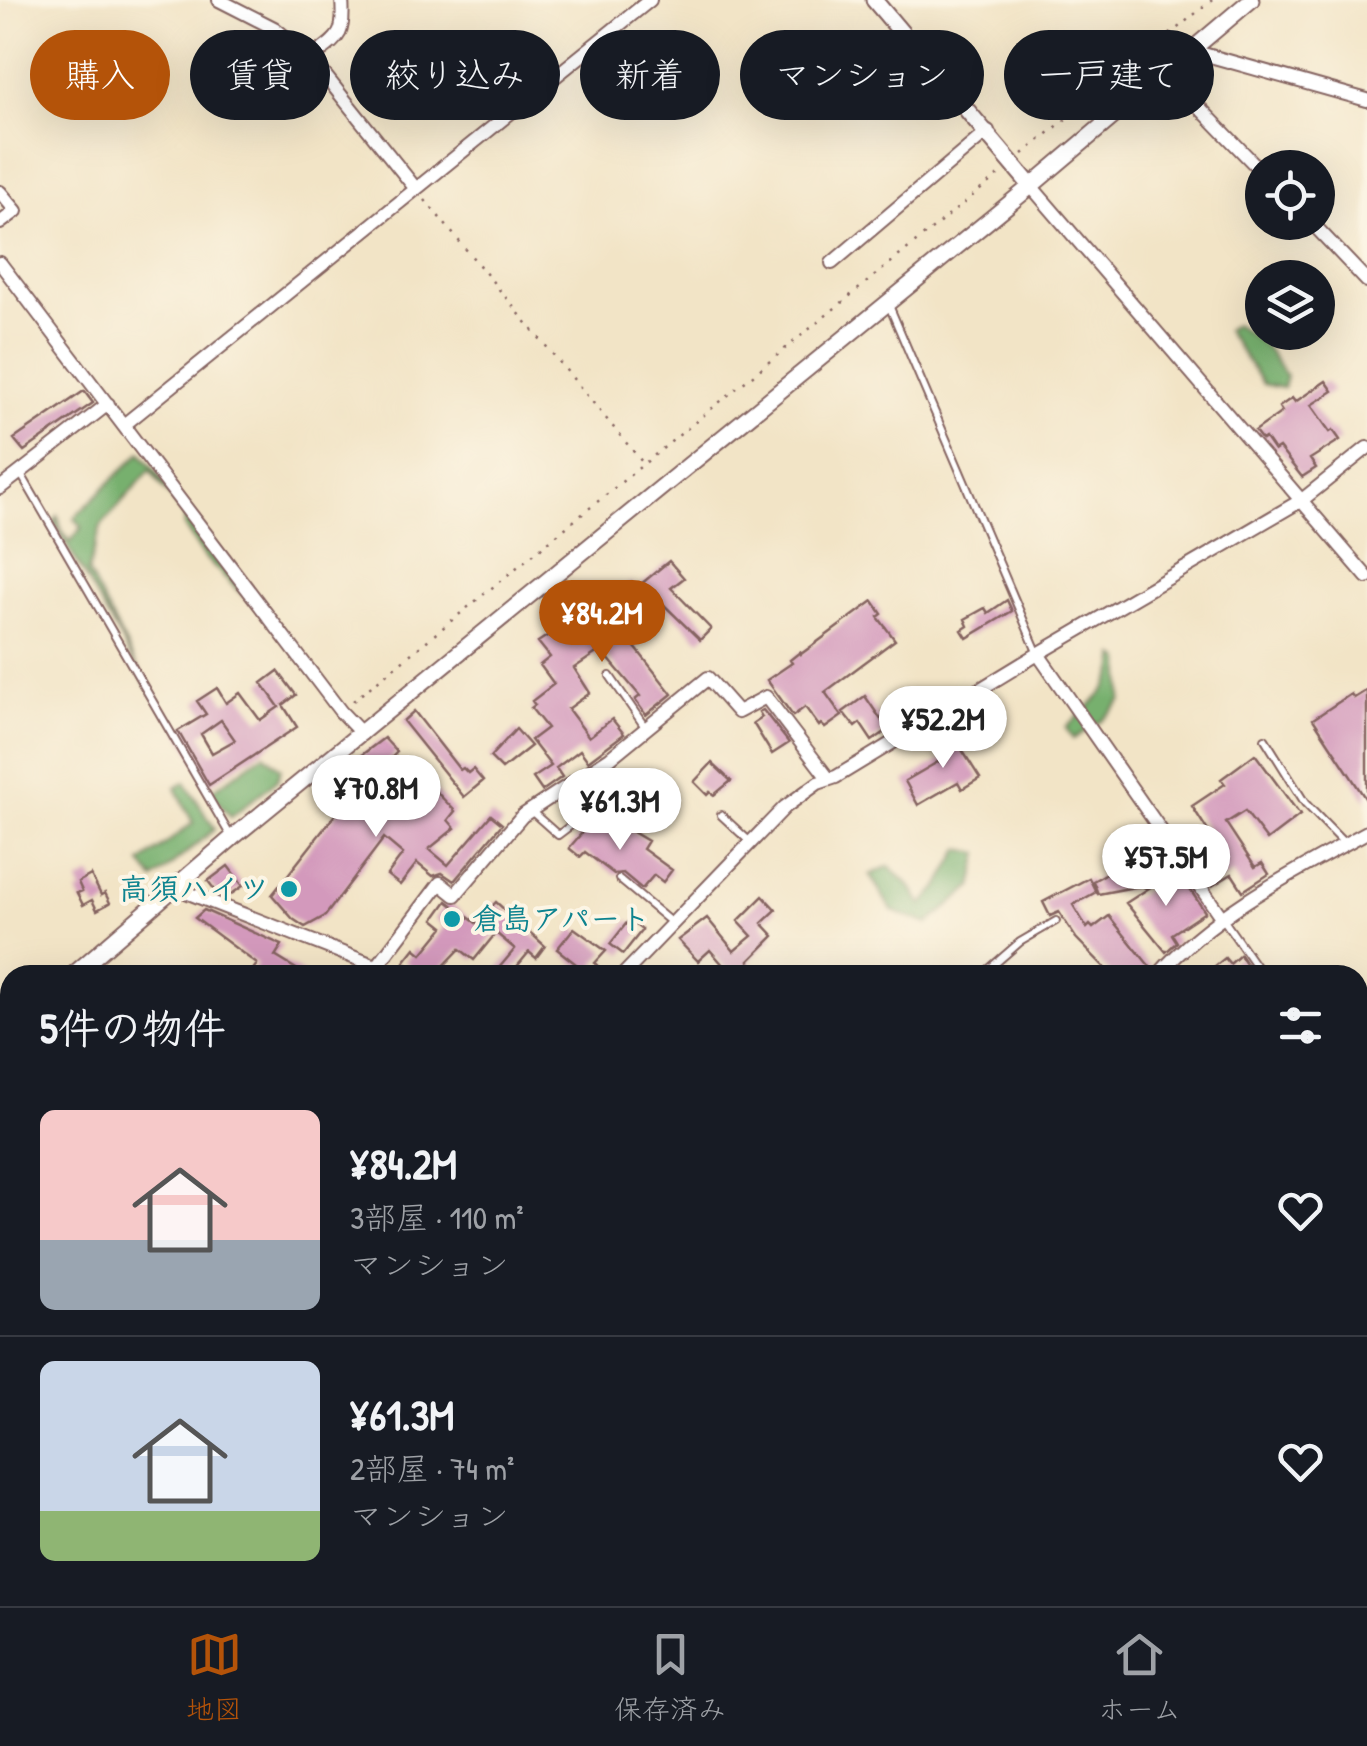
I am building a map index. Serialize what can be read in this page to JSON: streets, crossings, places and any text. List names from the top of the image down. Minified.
{"places":["高須ハイツ","倉島アパート"],"page":{"chip":["購入","賃貸","絞り込み","新着","マンション","一戸建て"],"price":["¥84.2M","¥52.2M","¥70.8M","¥61.3M","¥57.5M"],"heading":"5件の物件","list":[{"name":"¥84.2M","note":"3部屋 · 110 m² · マンション"},{"name":"¥61.3M","note":"2部屋 · 74 m² · マンション"}],"tabs":["地図","保存済み","ホーム"]}}
